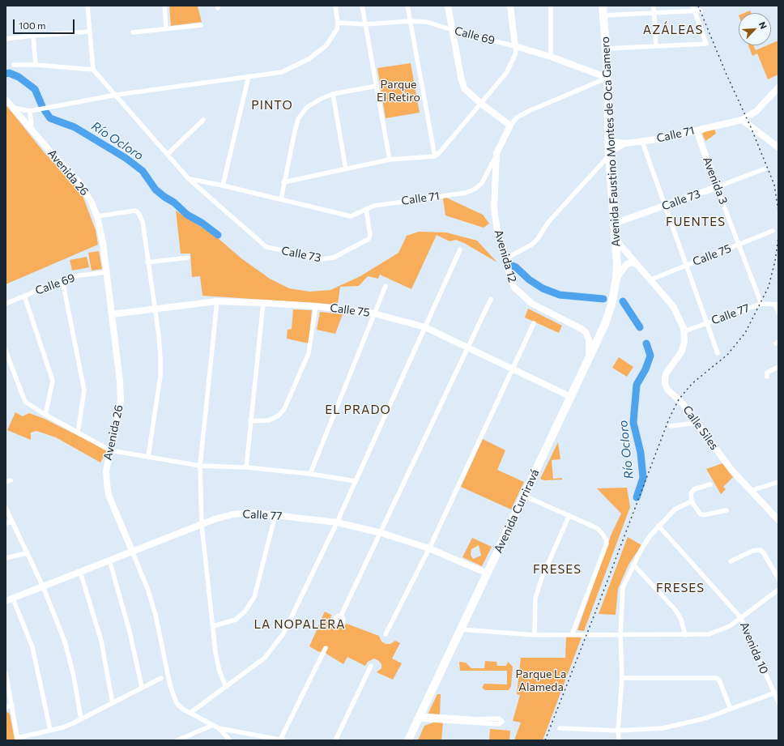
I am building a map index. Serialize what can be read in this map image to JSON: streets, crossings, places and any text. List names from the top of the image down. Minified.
{"streets":{"highway":["Avenida Faustino Montes de Oca Gamero","Avenida Curriravá"],"street":["Calle 69","Calle 71","Avenida 26","Avenida 3","Calle 73","Calle 75","Avenida 12","Calle 77","Calle Siles","Avenida 10"]},"crossings":[["Calle 69","Calle 71"],["Calle 69","Avenida Faustino Montes de Oca Gamero"],["Calle 69","Avenida 26"],["Calle 71","Avenida Faustino Montes de Oca Gamero"],["Calle 71","Avenida 3"],["Calle 71","Calle 73"],["Calle 71","Avenida 12"],["Avenida Faustino Montes de Oca Gamero","Calle 73"],["Avenida Faustino Montes de Oca Gamero","Avenida Curriravá"],["Avenida 26","Calle 75"],["Avenida 26","Calle 77"],["Avenida 3","Calle 73"],["Avenida 3","Calle 75"],["Avenida 3","Calle 77"],["Calle 75","Avenida Curriravá"],["Avenida 12","Avenida Curriravá"],["Calle 77","Calle Siles"],["Calle 77","Avenida Curriravá"]],"districts":["AZÁLEAS","PINTO","FUENTES","EL PRADO","FRESES","FRESES","LA NOPALERA"],"water":["Río Ocloro"],"parks":["Parque El Retiro","Parque La Alameda"],"scale_bar":"100 m","north":"top right"}
